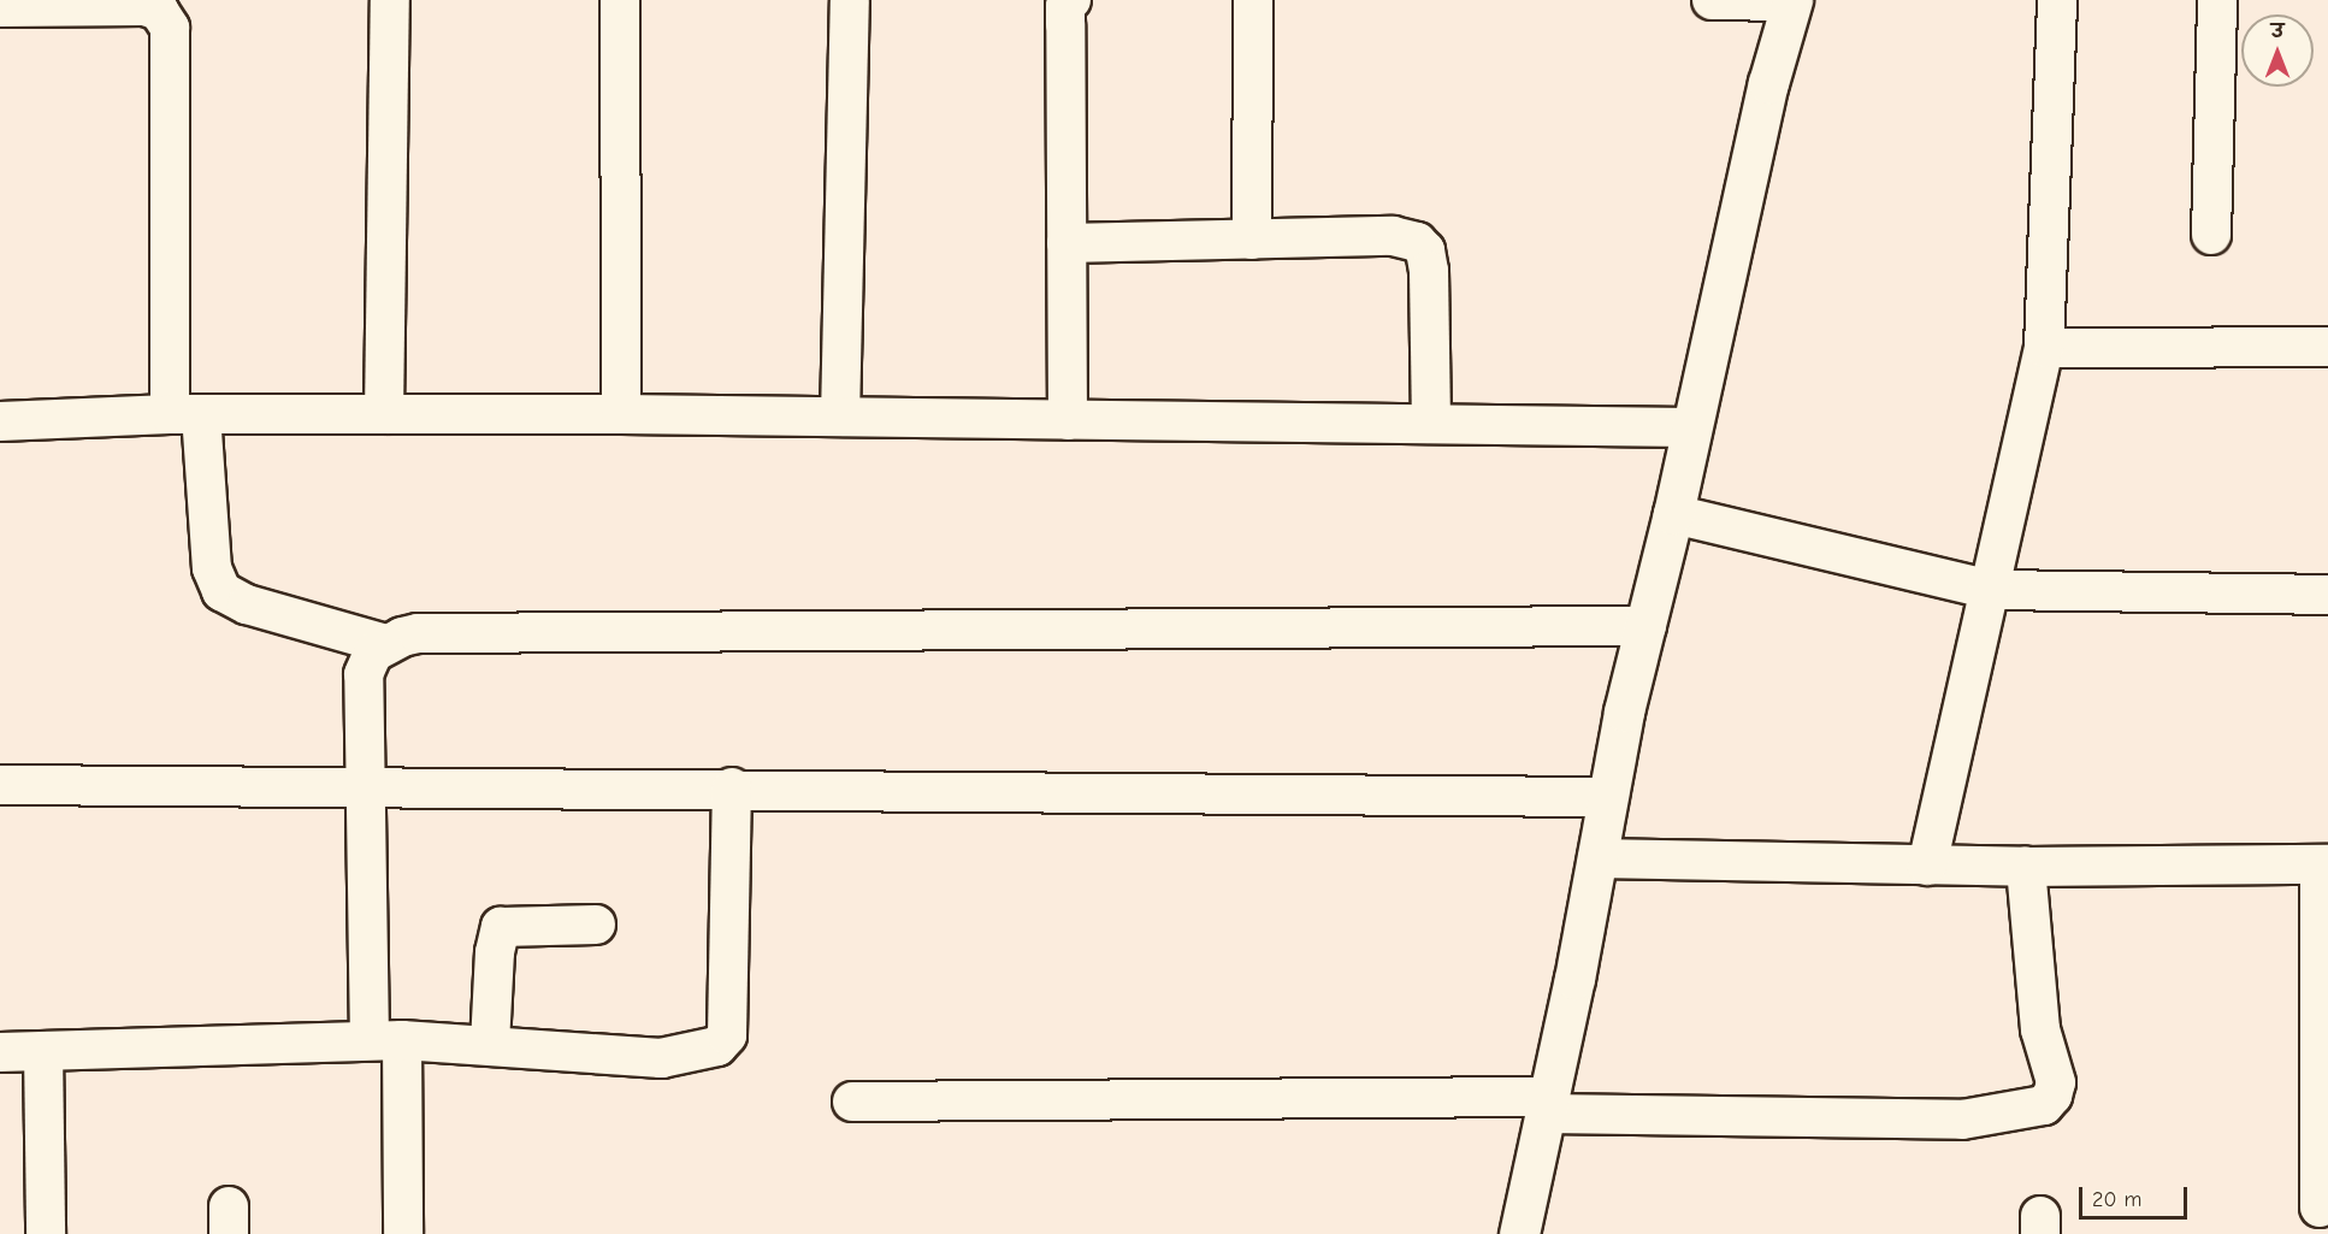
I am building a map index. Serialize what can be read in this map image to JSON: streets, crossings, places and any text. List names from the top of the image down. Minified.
{"scale_bar":"20 m","north":"top"}
